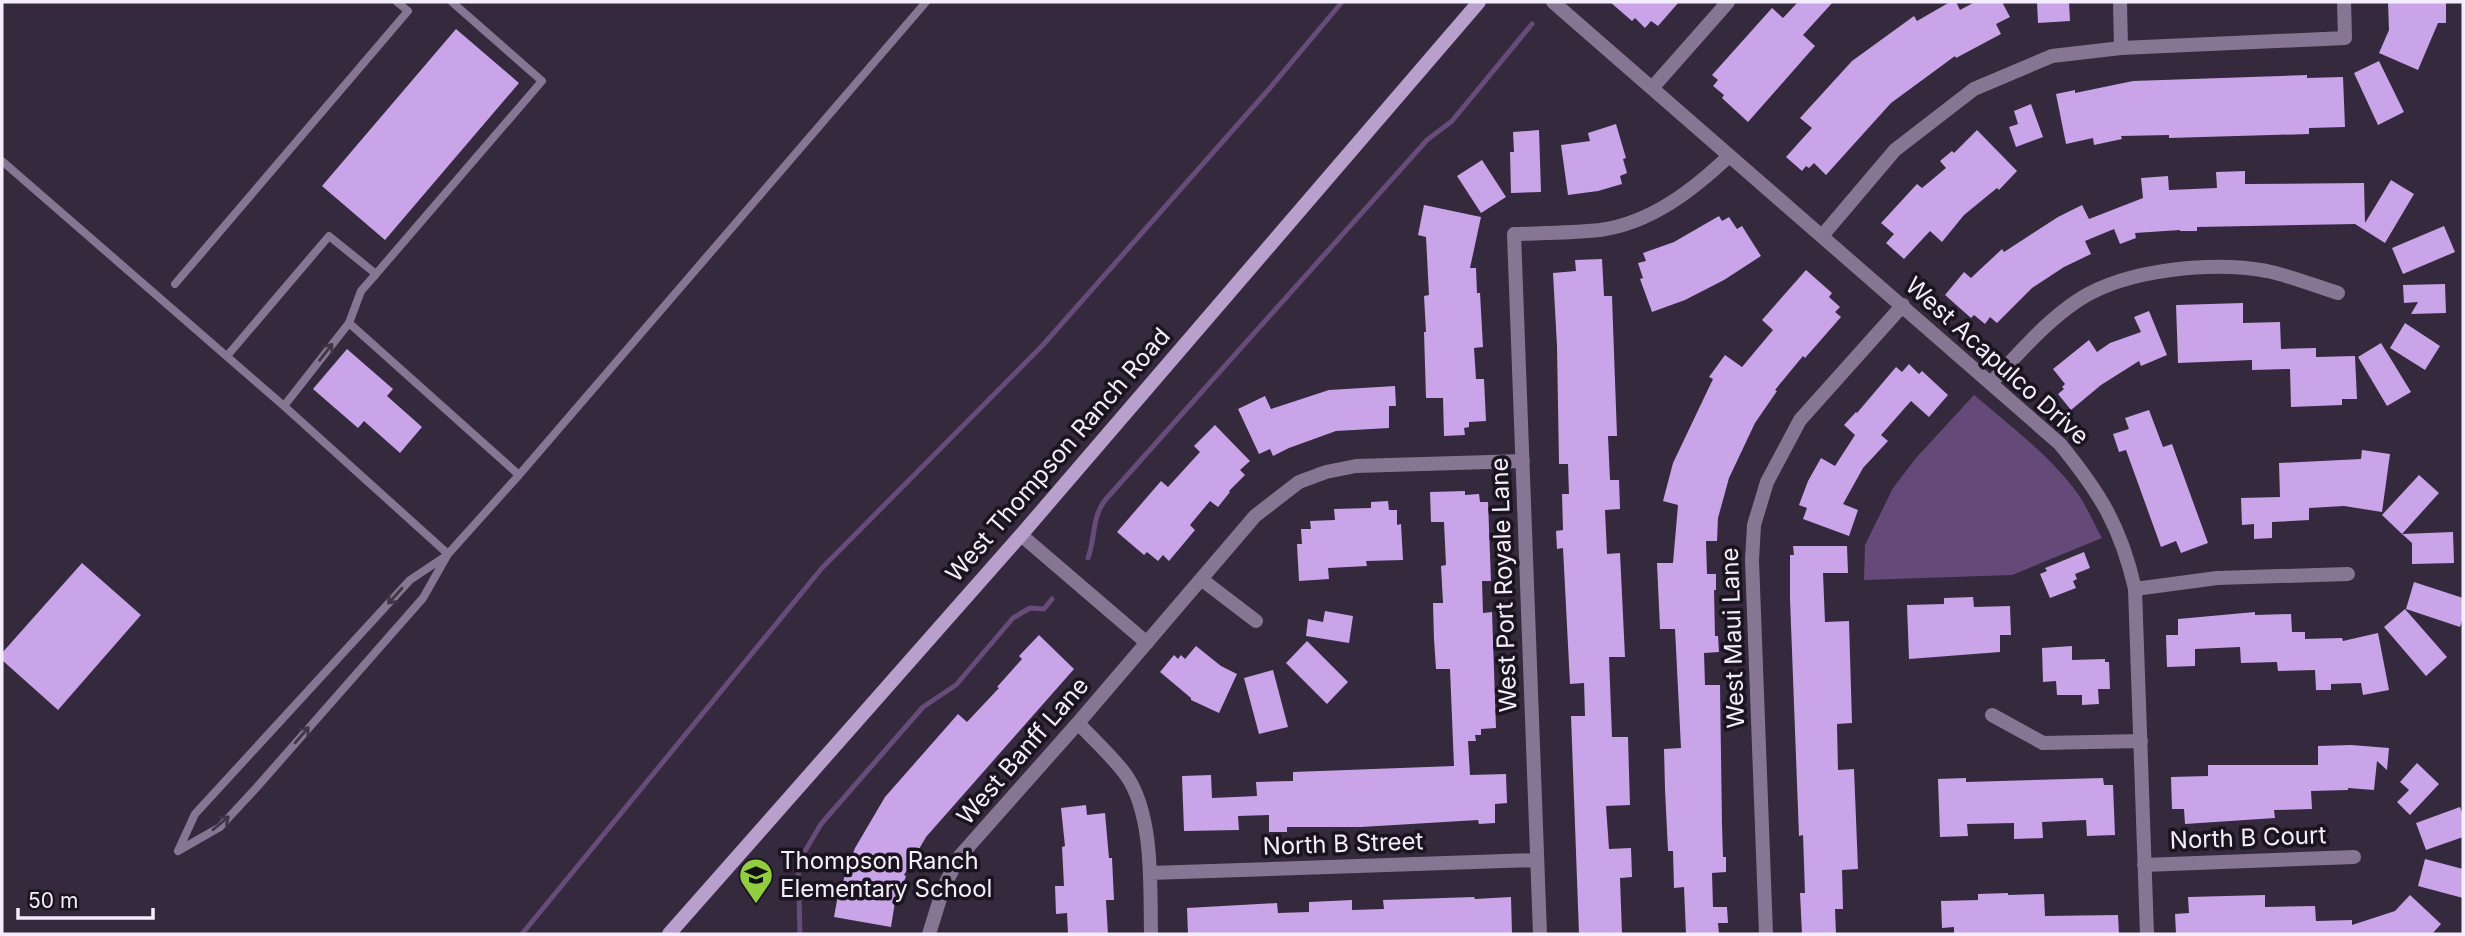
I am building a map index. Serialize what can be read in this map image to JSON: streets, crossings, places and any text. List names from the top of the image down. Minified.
{"streets":{"main road":["West Thompson Ranch Road"],"street":["West Acapulco Drive","West Port Royale Lane","West Maui Lane","West Banff Lane","North B Court","North B Street"]},"crossings":[["West Acapulco Drive","West Port Royale Lane"],["West Acapulco Drive","West Maui Lane"],["West Acapulco Drive","North B Court"],["West Port Royale Lane","West Banff Lane"],["West Port Royale Lane","North B Street"]],"places":{"school or university":["Thompson Ranch Elementary School"]},"scale_bar":"50 m"}
